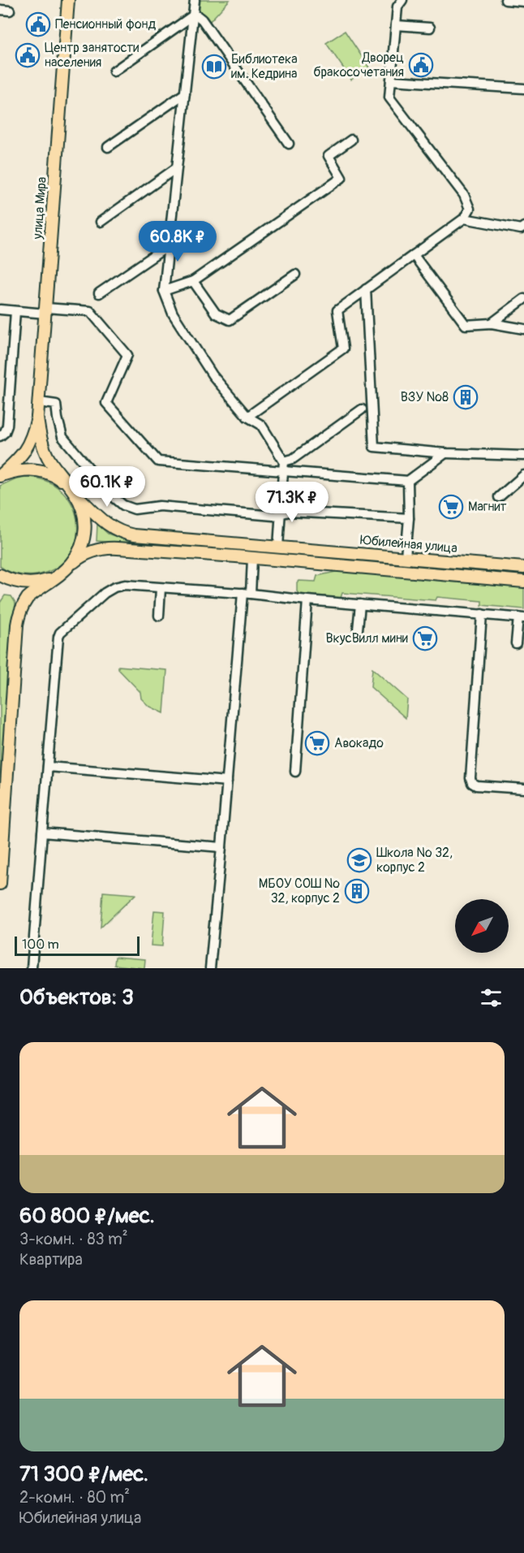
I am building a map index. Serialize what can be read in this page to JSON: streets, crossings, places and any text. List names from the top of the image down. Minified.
{"streets":{"main road":["улица Мира","Юбилейная улица"]},"crossings":[["улица Мира","Юбилейная улица"]],"places":{"public building":["Пенсионный фонд","Центр занятости населения","Дворец бракосочетания"],"library":["Библиотека им. Кедрина"],"building":["ВЗУ №8","МБОУ СОШ № 32, корпус 2"],"supermarket":["Магнит","ВкусВилл мини","Авокадо"],"school or university":["Школа № 32, корпус 2"]},"scale_bar":"100 m","north":"bottom left","page":{"price":["60.8K ₽","60.1K ₽","71.3K ₽"],"scale":"100 m","heading":"Объектов: 3","list":[{"name":"60 800 ₽/мес.","note":"3-комн. · 83 m² · Квартира"},{"name":"71 300 ₽/мес.","note":"2-комн. · 80 m² · Юбилейная улица"}]}}
